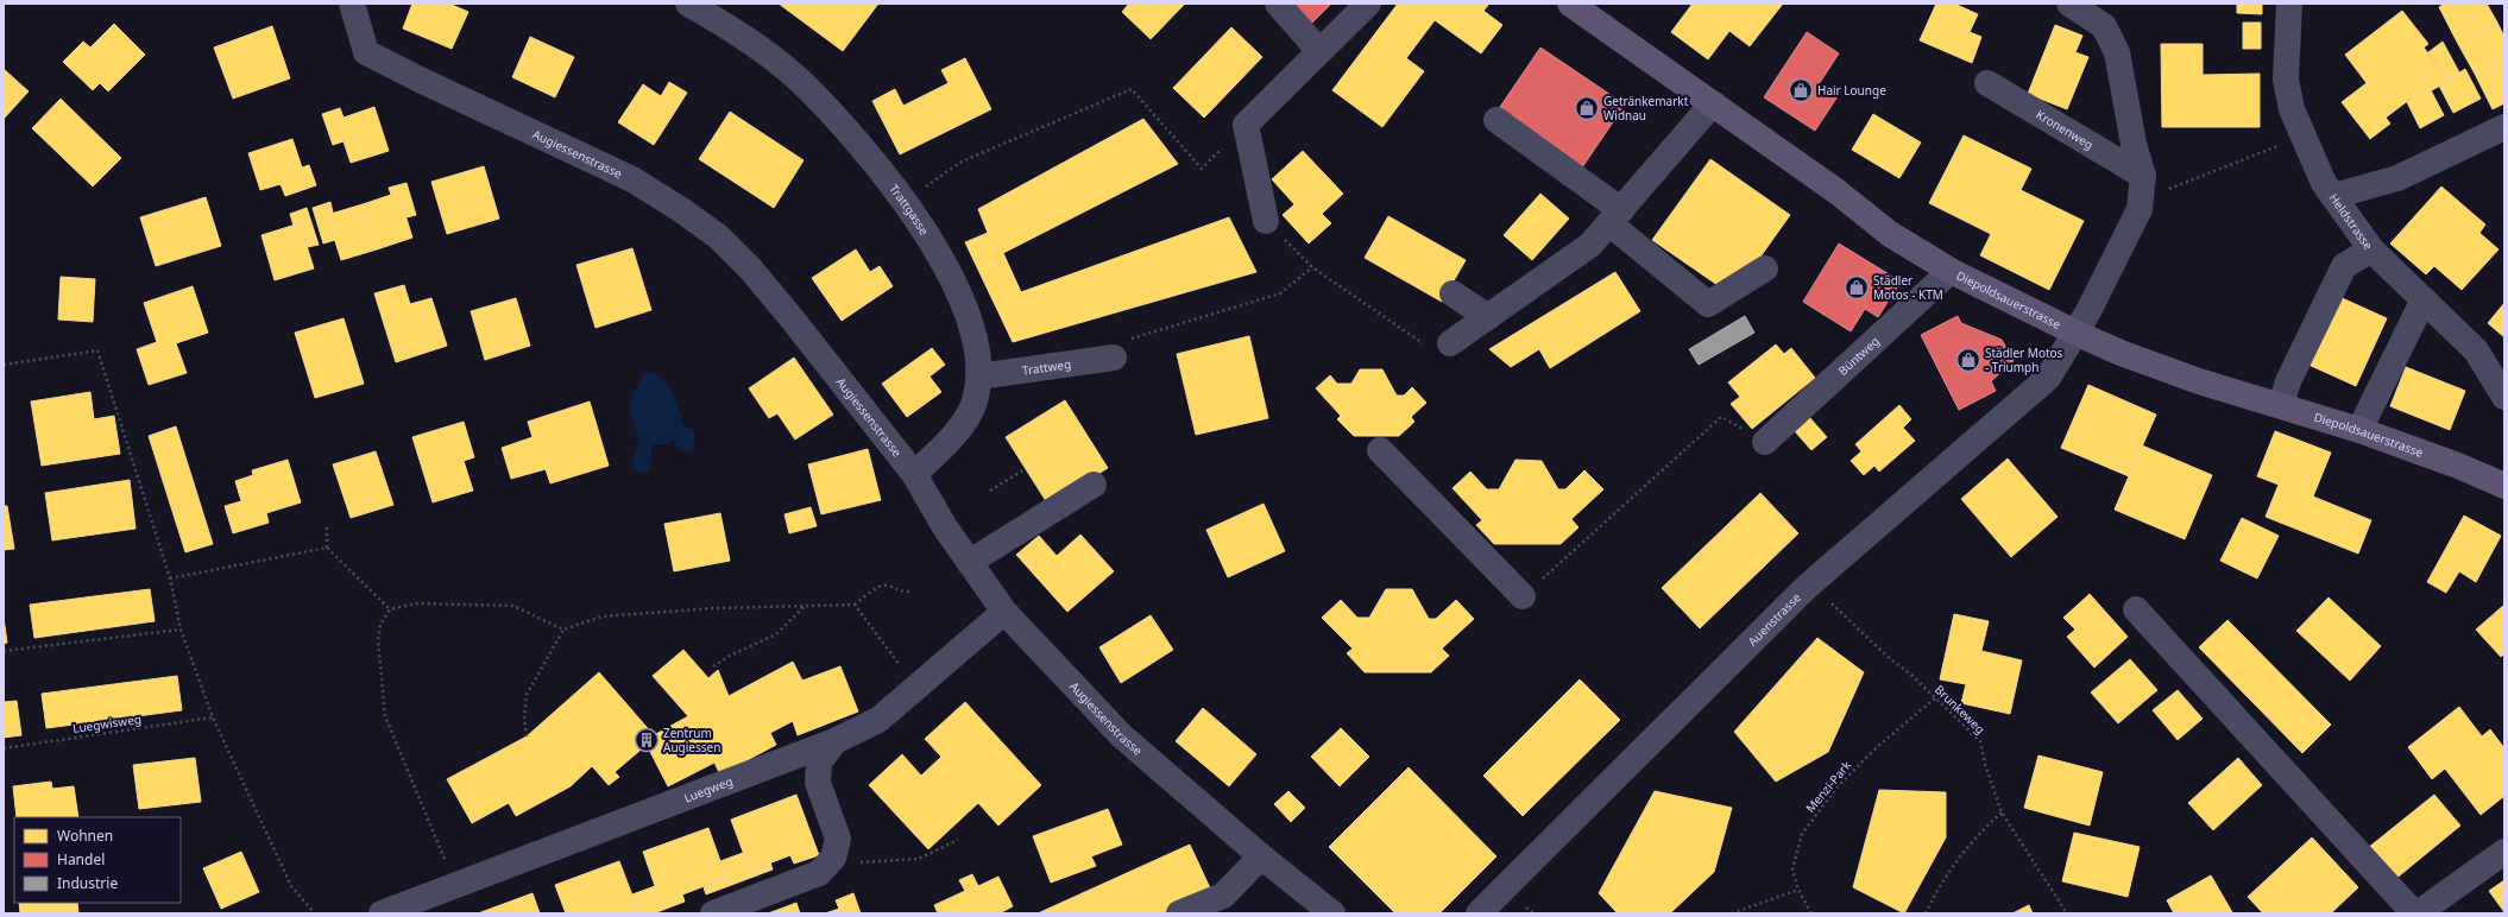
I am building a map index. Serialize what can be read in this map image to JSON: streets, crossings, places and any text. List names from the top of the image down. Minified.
{"streets":{"main road":["Diepoldsauerstrasse"],"street":["Kronenweg","Augiessenstrasse","Trattgasse","Heldstrasse","Büntweg","Trattweg","Auenstrasse","Luegweg"],"path":["Brunkeweg","Luegwisweg","Menzi-Park"]},"crossings":[["Kronenweg","Auenstrasse"],["Augiessenstrasse","Trattgasse"],["Augiessenstrasse","Luegweg"],["Trattgasse","Trattweg"],["Diepoldsauerstrasse","Büntweg"],["Diepoldsauerstrasse","Auenstrasse"],["Brunkeweg","Menzi-Park"]],"places":{"shop":["Hair Lounge","Getränkemarkt Widnau","Städler Motos - KTM","Städler Motos - Triumph"],"building":["Zentrum Augiessen"]},"legend":["Wohnen","Handel","Industrie"]}
